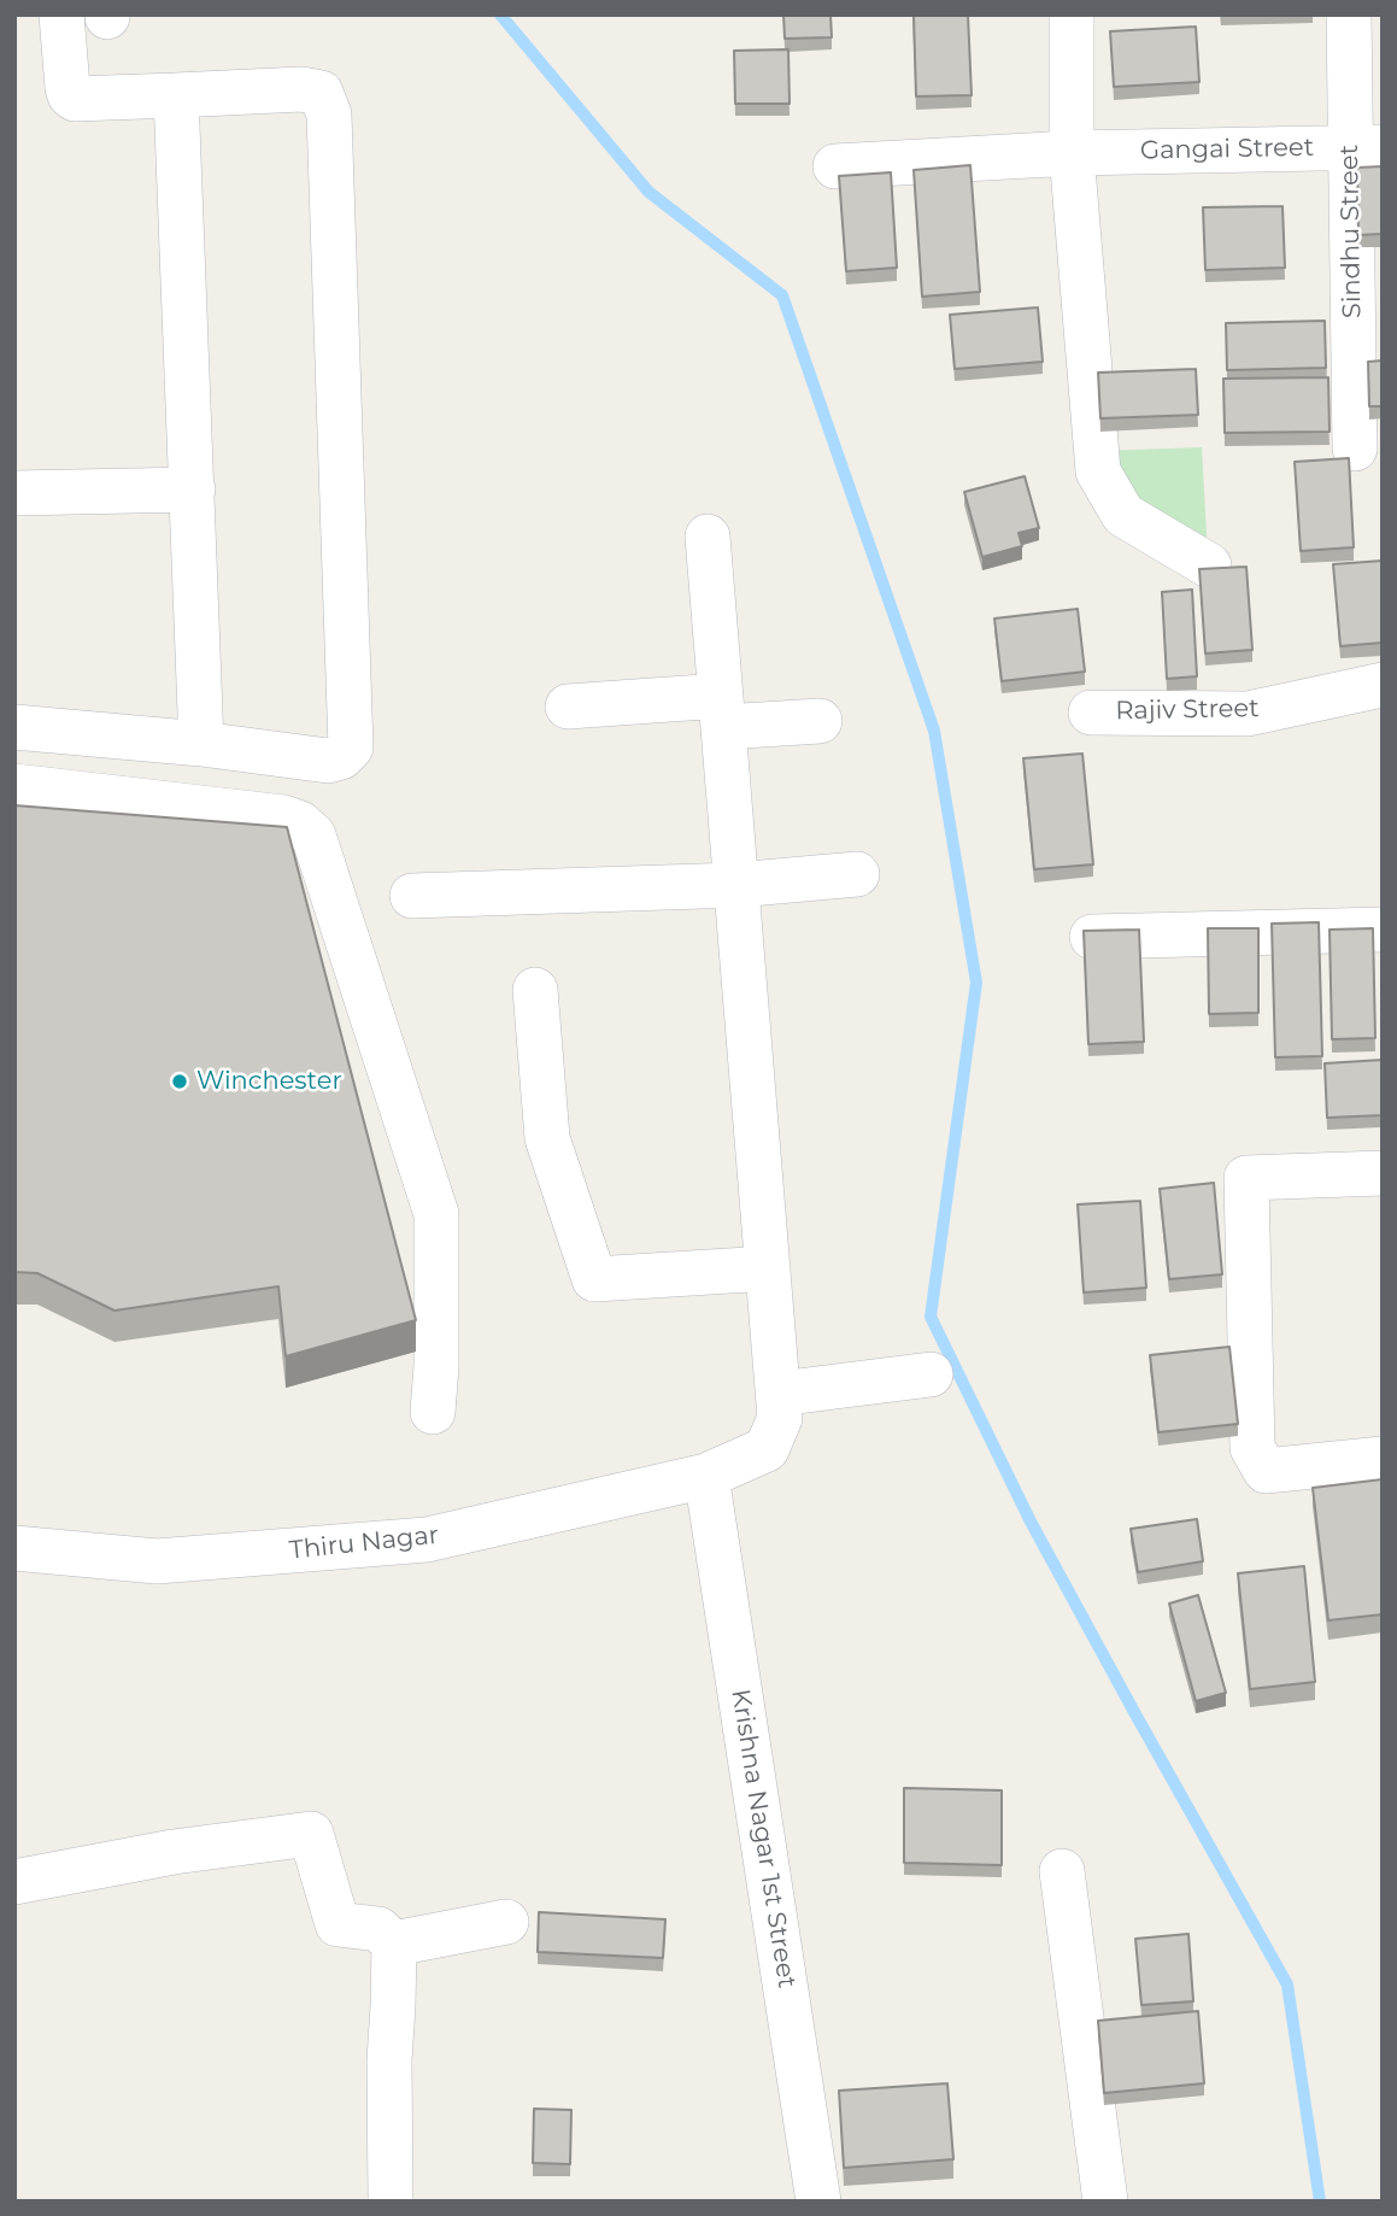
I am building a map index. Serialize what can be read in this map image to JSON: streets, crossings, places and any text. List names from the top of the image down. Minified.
{"streets":{"street":["Gangai Street","Sindhu Street","Rajiv Street","Thiru Nagar","Krishna Nagar 1st Street"]},"crossings":[["Gangai Street","Sindhu Street"],["Thiru Nagar","Krishna Nagar 1st Street"]],"places":["Winchester"]}
